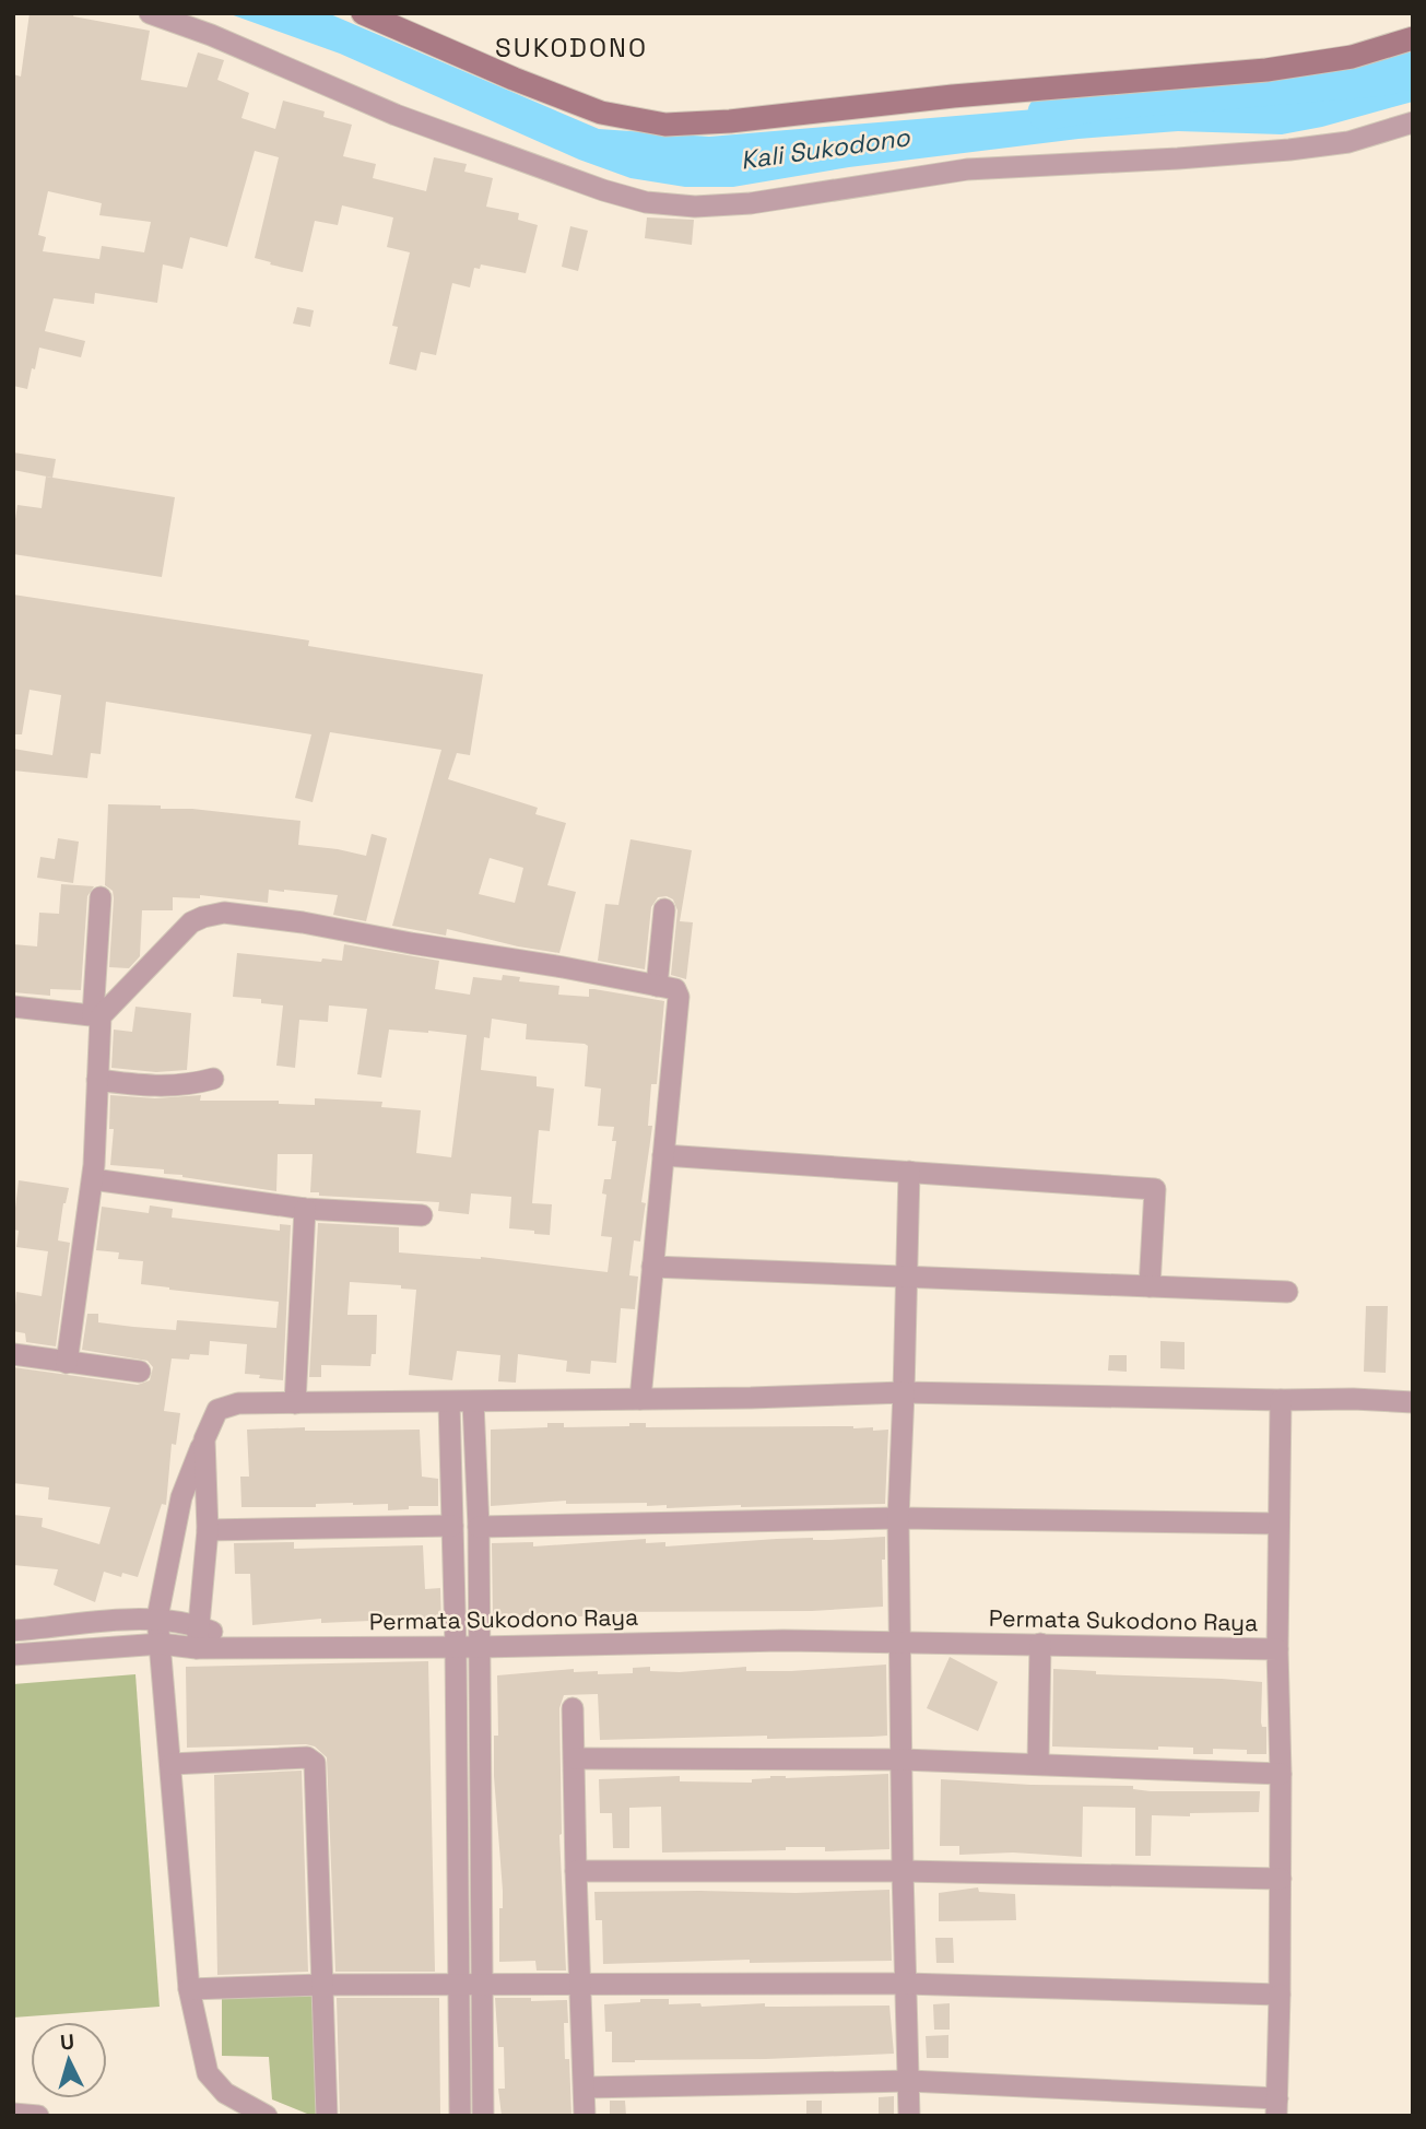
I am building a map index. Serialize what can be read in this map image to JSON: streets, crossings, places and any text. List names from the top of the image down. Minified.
{"streets":{"street":["Permata Sukodono Raya"]},"districts":["SUKODONO"],"water":["Kali Sukodono"],"north":"top"}
